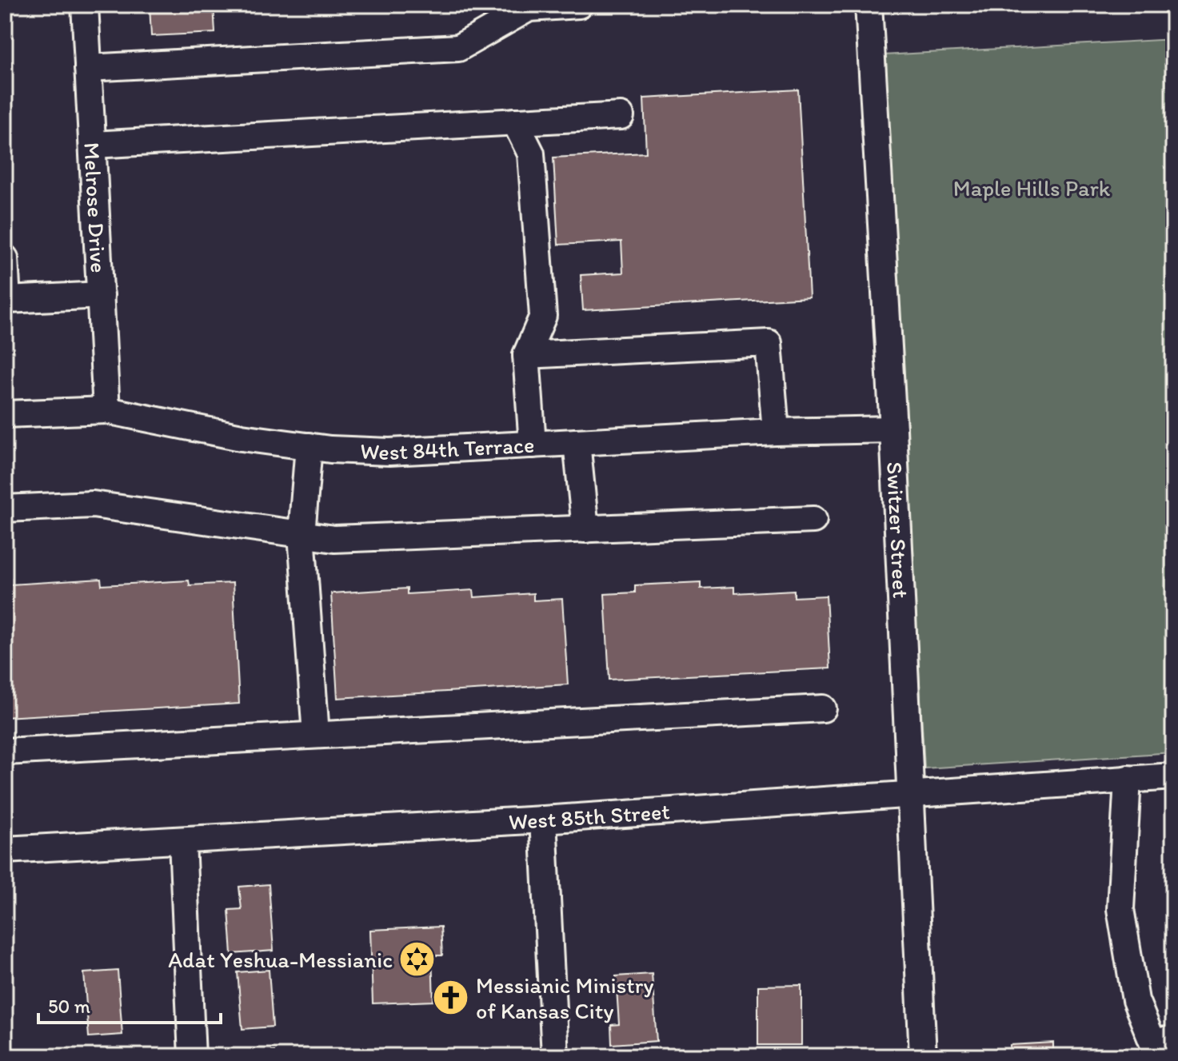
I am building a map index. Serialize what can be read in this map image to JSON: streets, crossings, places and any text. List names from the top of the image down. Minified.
{"streets":{"street":["Melrose Drive","West 84th Terrace","Switzer Street","West 85th Street"]},"crossings":[["Melrose Drive","West 84th Terrace"],["West 84th Terrace","Switzer Street"],["Switzer Street","West 85th Street"]],"parks":["Maple Hills Park"],"places":{"synagogue":["Adat Yeshua-Messianic"],"church":["Messianic Ministry of Kansas City"]},"scale_bar":"50 m"}
